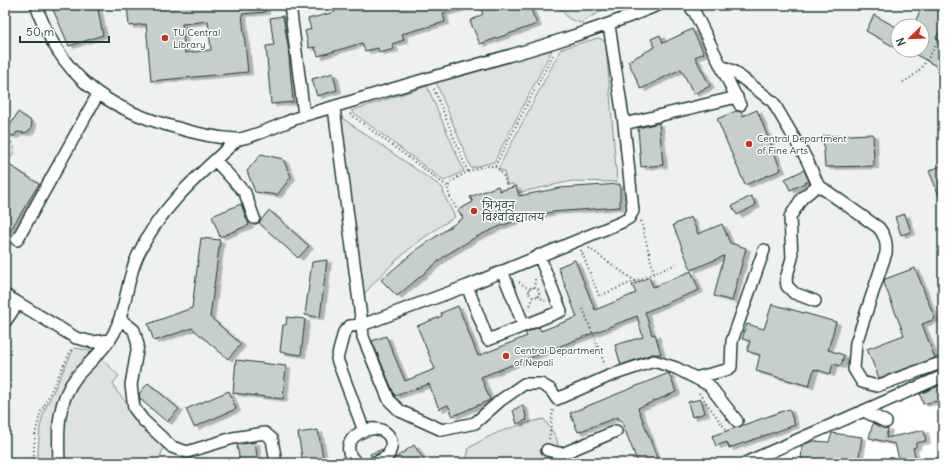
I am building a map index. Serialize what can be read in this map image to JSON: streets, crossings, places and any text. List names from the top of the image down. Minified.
{"places":["TU Central Library","Central Department of Fine Arts","त्रिभुवन विश्वविद्यालय","Central Department of Nepali"],"scale_bar":"50 m","north":"bottom left"}
